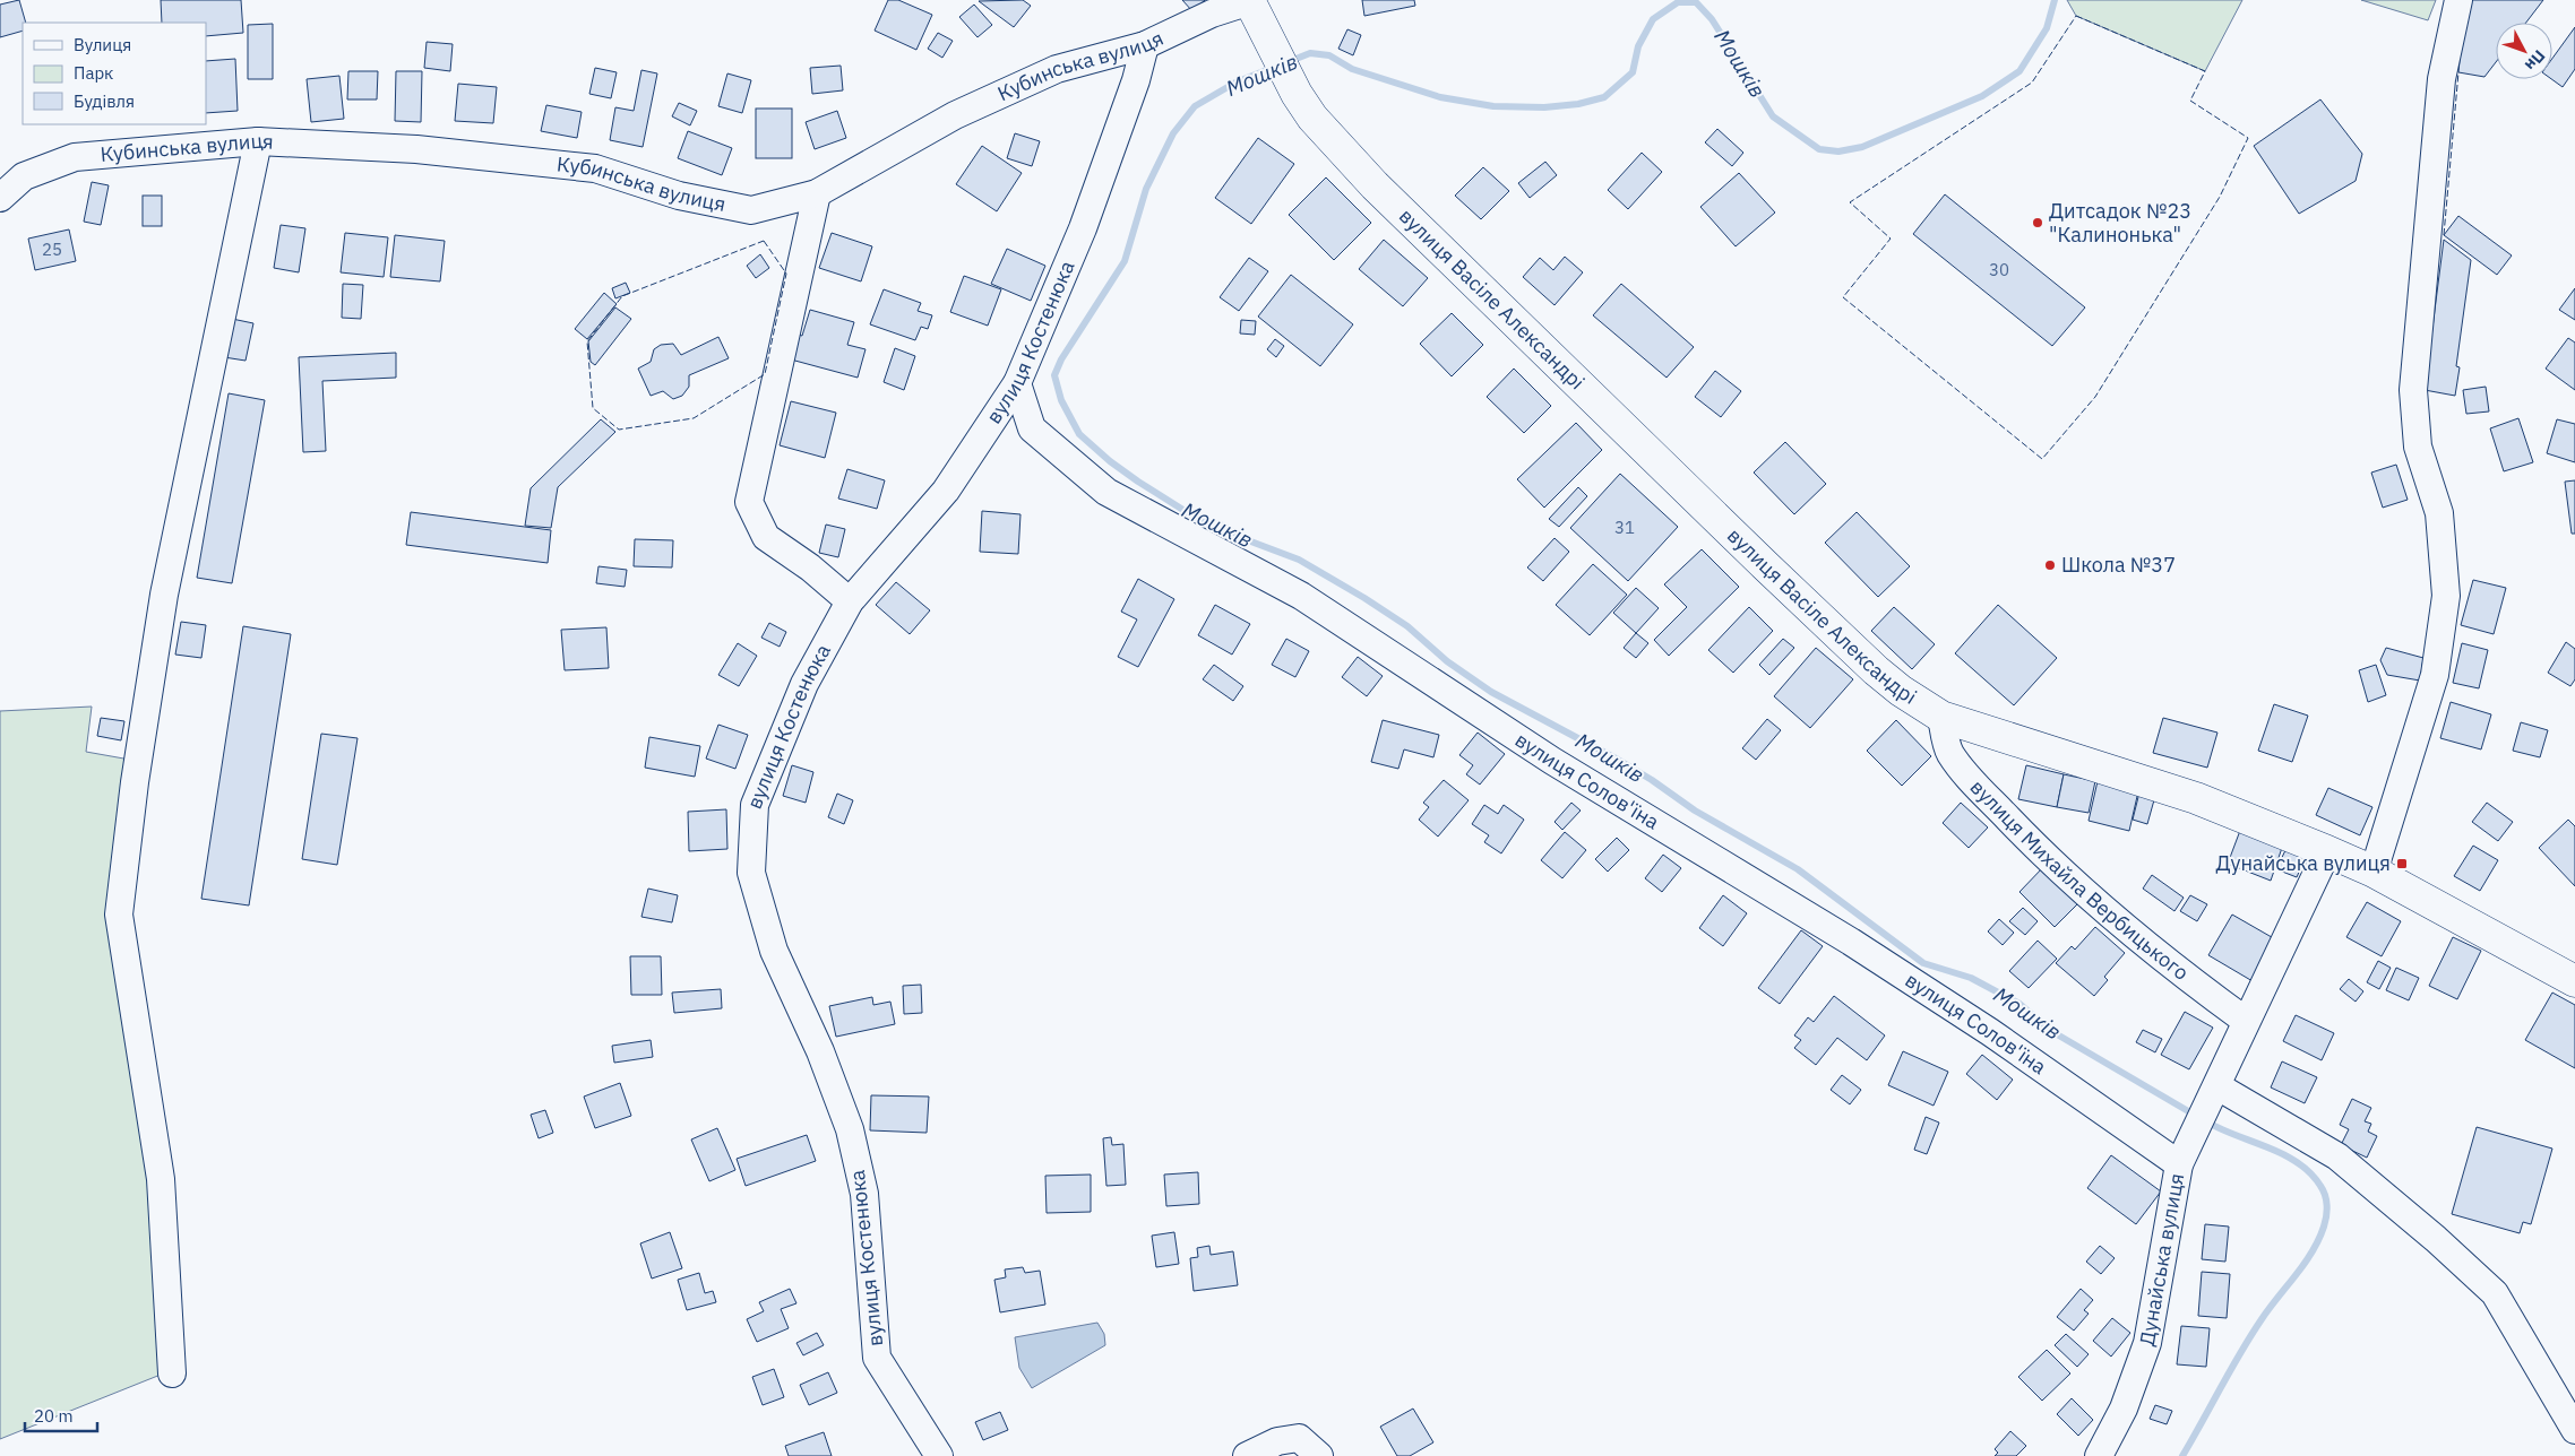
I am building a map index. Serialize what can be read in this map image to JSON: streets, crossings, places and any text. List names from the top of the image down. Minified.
{"streets":{"main road":["вулиця Васіле Александрі"],"street":["Кубинська вулиця","вулиця Костенюка","вулиця Солов'їна","вулиця Михайла Вербицького","Дунайська вулиця"]},"crossings":[["Кубинська вулиця","вулиця Васіле Александрі"],["Кубинська вулиця","вулиця Костенюка"],["вулиця Васіле Александрі","вулиця Михайла Вербицького"],["вулиця Васіле Александрі","Дунайська вулиця"],["вулиця Костенюка","вулиця Солов'їна"],["вулиця Солов'їна","Дунайська вулиця"],["вулиця Михайла Вербицького","Дунайська вулиця"]],"water":["Мошків"],"places":{"other":["Дитсадок №23 \"Калинонька\"","Школа №37"],"transit":["Дунайська вулиця"]},"house_numbers":["25","30","31"],"legend":["Вулиця","Парк","Будівля"],"scale_bar":"20 m","north":"bottom right"}
